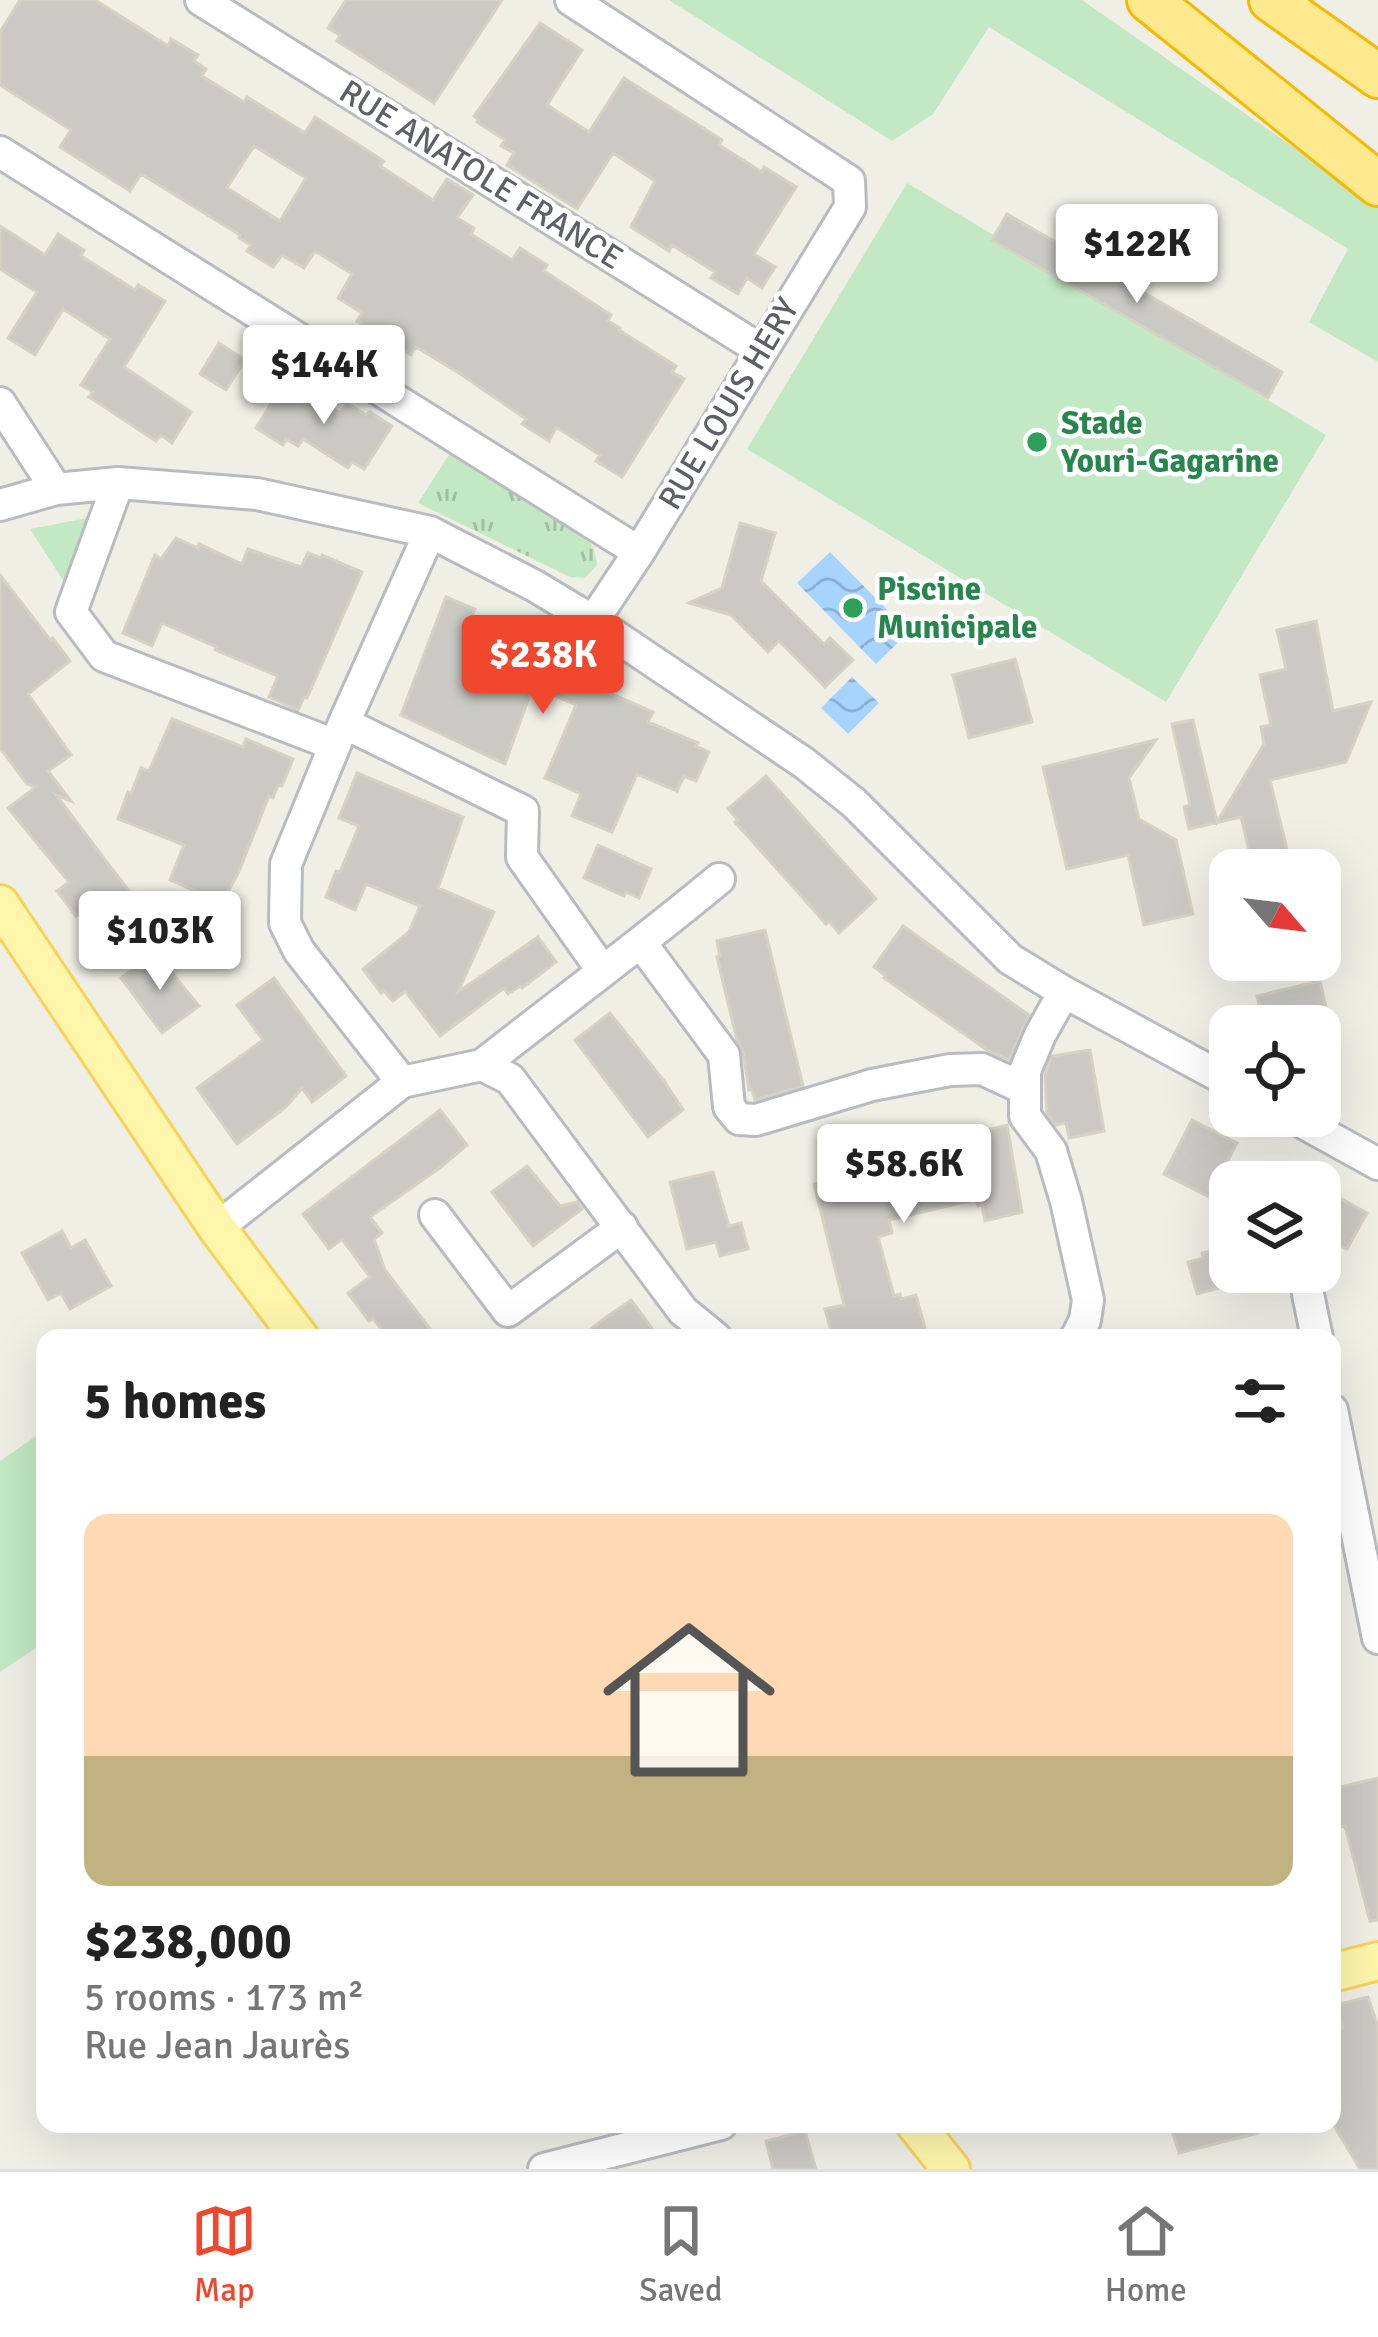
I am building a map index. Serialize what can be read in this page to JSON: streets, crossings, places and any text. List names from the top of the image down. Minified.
{"streets":{"street":["RUE ANATOLE FRANCE","RUE LOUIS HERY"]},"crossings":[["RUE ANATOLE FRANCE","RUE LOUIS HERY"]],"places":["Stade Youri-Gagarine","Piscine Municipale"],"north":"bottom right","page":{"price":["$122K","$144K","$238K","$103K","$58.6K"],"heading":"5 homes","list":[{"name":"$238,000","note":"5 rooms · 173 m² · Rue Jean Jaurès"}],"tabs":["Map","Saved","Home"]}}
